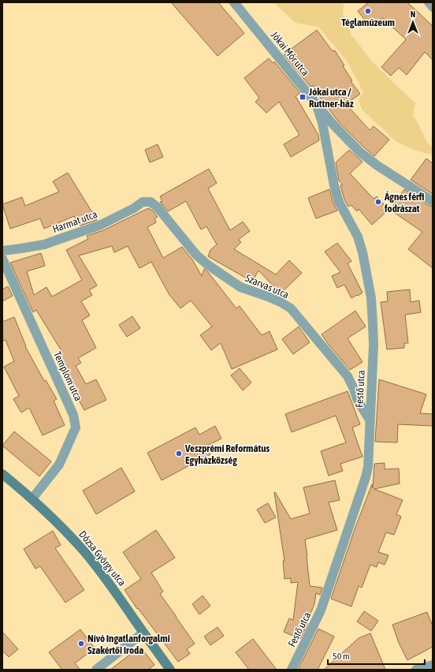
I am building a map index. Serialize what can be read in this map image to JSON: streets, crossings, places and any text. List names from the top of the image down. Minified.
{"streets":{"main road":["Dózsa György utca"],"street":["Jókai Mór utca","Harmat utca","Szarvas utca","Templom utca","Festő utca"]},"crossings":[["Jókai Mór utca","Festő utca"],["Harmat utca","Szarvas utca"],["Szarvas utca","Festő utca"],["Templom utca","Dózsa György utca"]],"places":{"other":["Téglamúzeum","Ágnes férfi fodrászat","Veszprémi Református Egyházközség","Nívó Ingatlanforgalmi Szakértői Iroda"],"transit":["Jókai utca / Ruttner-ház"]},"scale_bar":"50 m","north":"top"}
